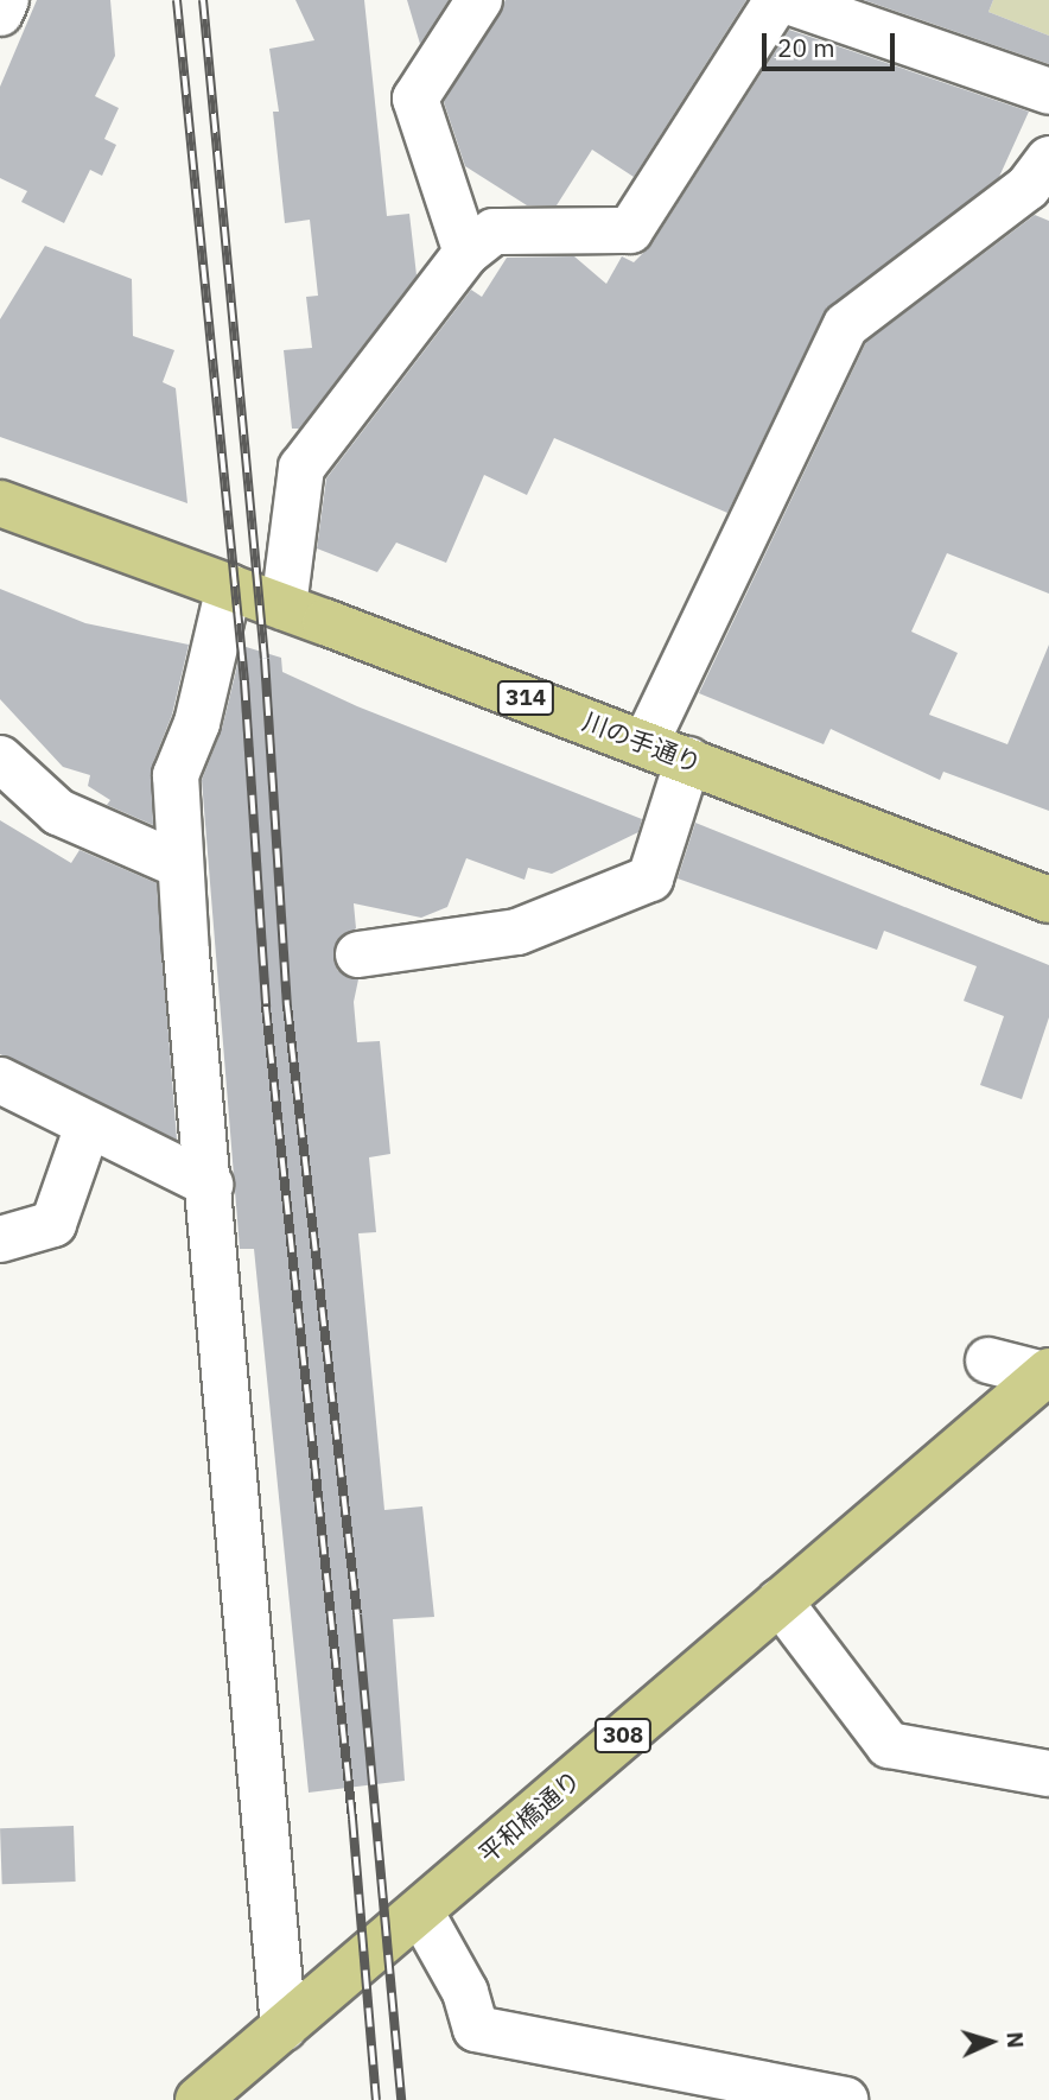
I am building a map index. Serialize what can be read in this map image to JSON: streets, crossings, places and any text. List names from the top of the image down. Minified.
{"streets":{"main road":["314","川の手通り","308","平和橋通り"]},"scale_bar":"20 m","north":"right"}
